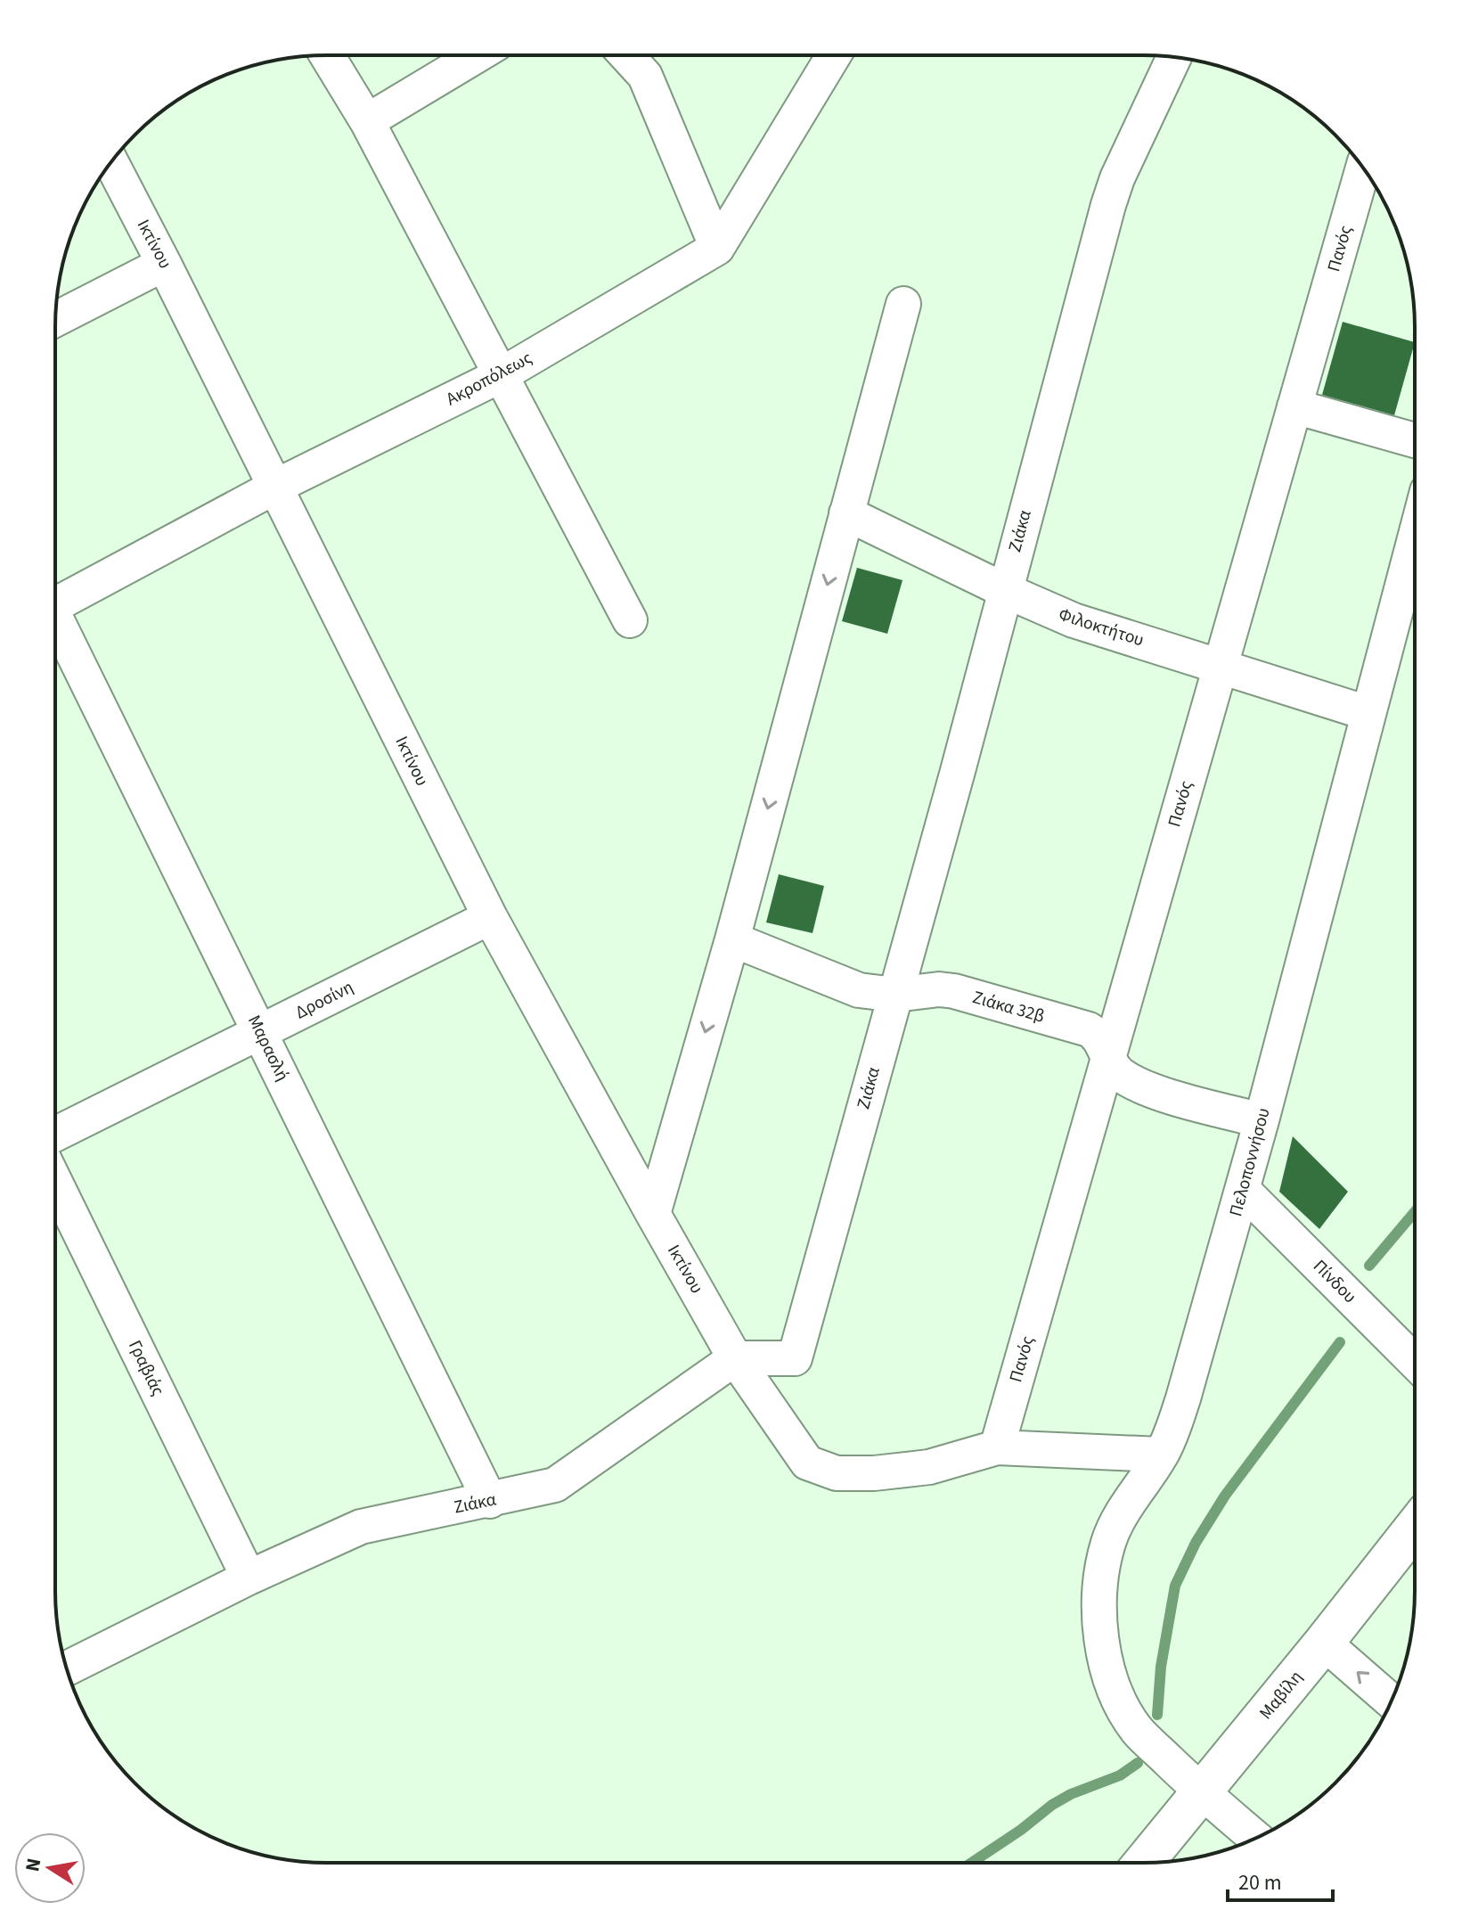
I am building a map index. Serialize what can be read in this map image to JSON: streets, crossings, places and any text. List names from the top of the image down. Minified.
{"streets":{"street":["Ικτίνου","Πανός","Ακροπόλεως","Ζιάκα","Φιλοκτήτου","Δροσίνη","Ζιάκα 32β","Μαρασλή","Πελοποννήσου","Πίνδου","Γραβιάς","Μαβίλη"]},"crossings":[["Ικτίνου","Πανός"],["Ικτίνου","Ακροπόλεως"],["Ικτίνου","Ζιάκα"],["Ικτίνου","Δροσίνη"],["Ικτίνου","Πελοποννήσου"],["Πανός","Φιλοκτήτου"],["Πανός","Ζιάκα 32β"],["Ζιάκα","Φιλοκτήτου"],["Ζιάκα","Ζιάκα 32β"],["Ζιάκα","Μαρασλή"],["Ζιάκα","Γραβιάς"],["Φιλοκτήτου","Πελοποννήσου"],["Δροσίνη","Μαρασλή"],["Ζιάκα 32β","Πελοποννήσου"],["Πελοποννήσου","Πίνδου"],["Πελοποννήσου","Μαβίλη"]],"scale_bar":"20 m","north":"left"}
